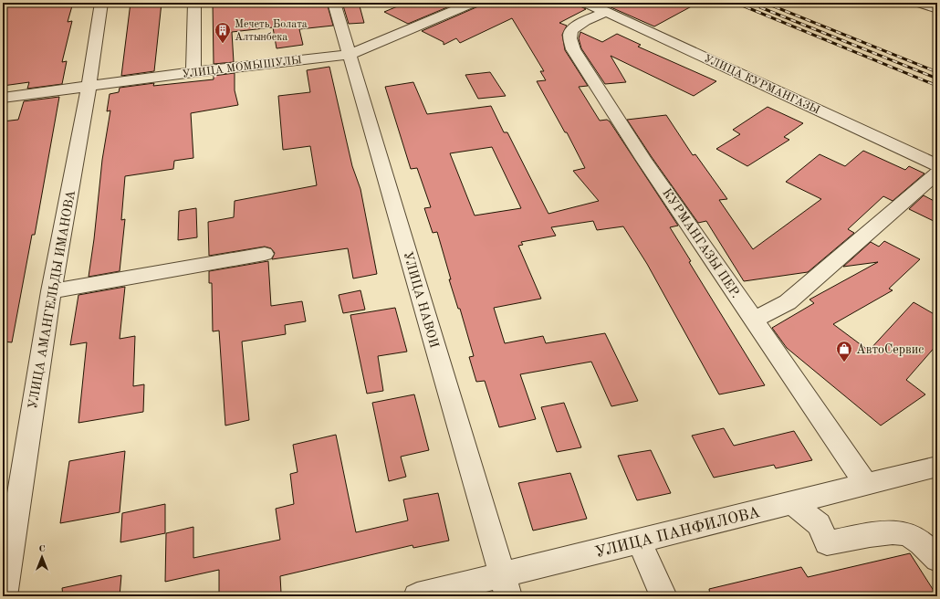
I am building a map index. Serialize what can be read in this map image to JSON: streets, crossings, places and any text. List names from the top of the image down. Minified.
{"streets":{"street":["УЛИЦА МОМЫШУЛЫ","УЛИЦА КУРМАНГАЗЫ","КУРМАНГАЗЫ ПЕР.","УЛИЦА АМАНГЕЛЬДЫ ИМАНОВА","УЛИЦА НАВОИ","УЛИЦА ПАНФИЛОВА"]},"crossings":[["УЛИЦА МОМЫШУЛЫ","УЛИЦА АМАНГЕЛЬДЫ ИМАНОВА"],["УЛИЦА МОМЫШУЛЫ","УЛИЦА НАВОИ"],["УЛИЦА КУРМАНГАЗЫ","КУРМАНГАЗЫ ПЕР."],["КУРМАНГАЗЫ ПЕР.","УЛИЦА ПАНФИЛОВА"],["УЛИЦА НАВОИ","УЛИЦА ПАНФИЛОВА"]],"places":{"building":["Мечеть Болата Алтынбека"],"shop":["АвтоСервис"]},"north":"top"}
